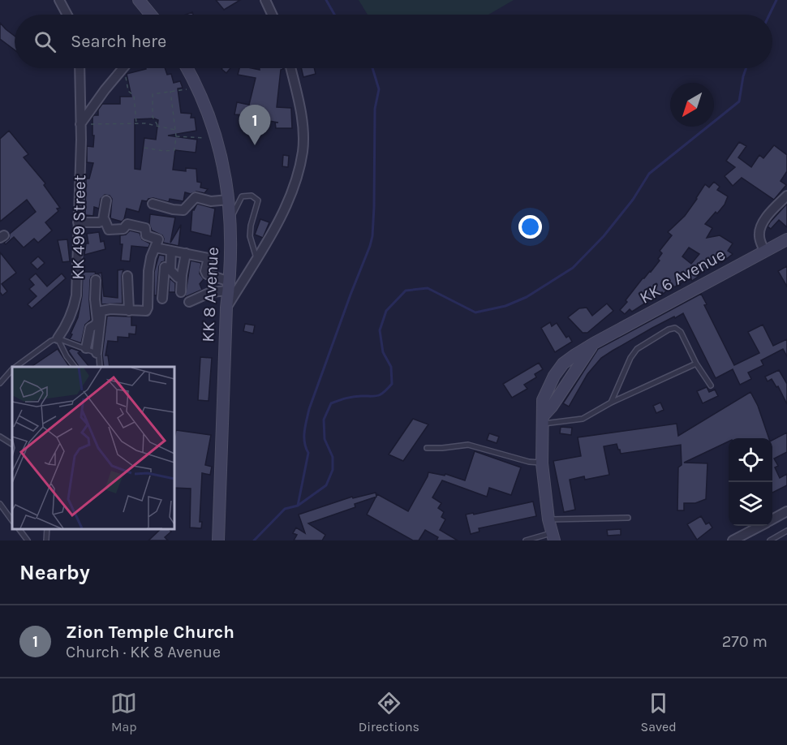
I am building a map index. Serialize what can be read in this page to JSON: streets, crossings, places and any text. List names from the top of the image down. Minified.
{"streets":{"main road":["KK 6 Avenue","KK 8 Avenue"],"street":["KK 499 Street"]},"north":"bottom left","page":{"search":"Search here","pins":"1","heading":"Nearby","list":[{"mark":"1","name":"Zion Temple Church","note":"Church · KK 8 Avenue","value":"270 m"}],"nav":["Map","Directions","Saved"]}}
